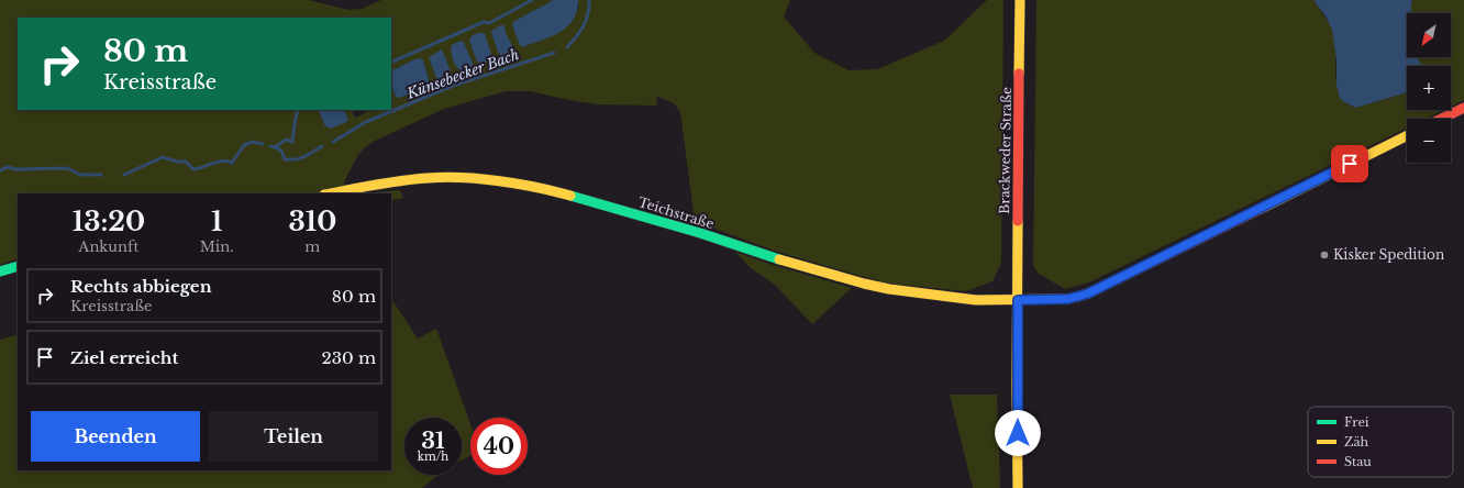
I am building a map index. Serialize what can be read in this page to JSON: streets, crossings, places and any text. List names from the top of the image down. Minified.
{"streets":{"street":["Brackweder Straße","Teichstraße"]},"crossings":[["Brackweder Straße","Teichstraße"]],"water":["Künsebecker Bach"],"places":["Kisker Spedition"],"legend":["Frei","Zäh","Stau"],"north":"bottom left","page":{"map_buttons":["+","−"],"turn":["80 m","Kreisstraße"],"eta":["13:20","Ankunft","1","Min.","310","m"],"list":[{"name":"Rechts abbiegen","note":"Kreisstraße","value":"80 m"},{"name":"Ziel erreicht","value":"230 m"}],"buttons":["Beenden","Teilen"],"speed":"31 km/h","limit":"40"}}
